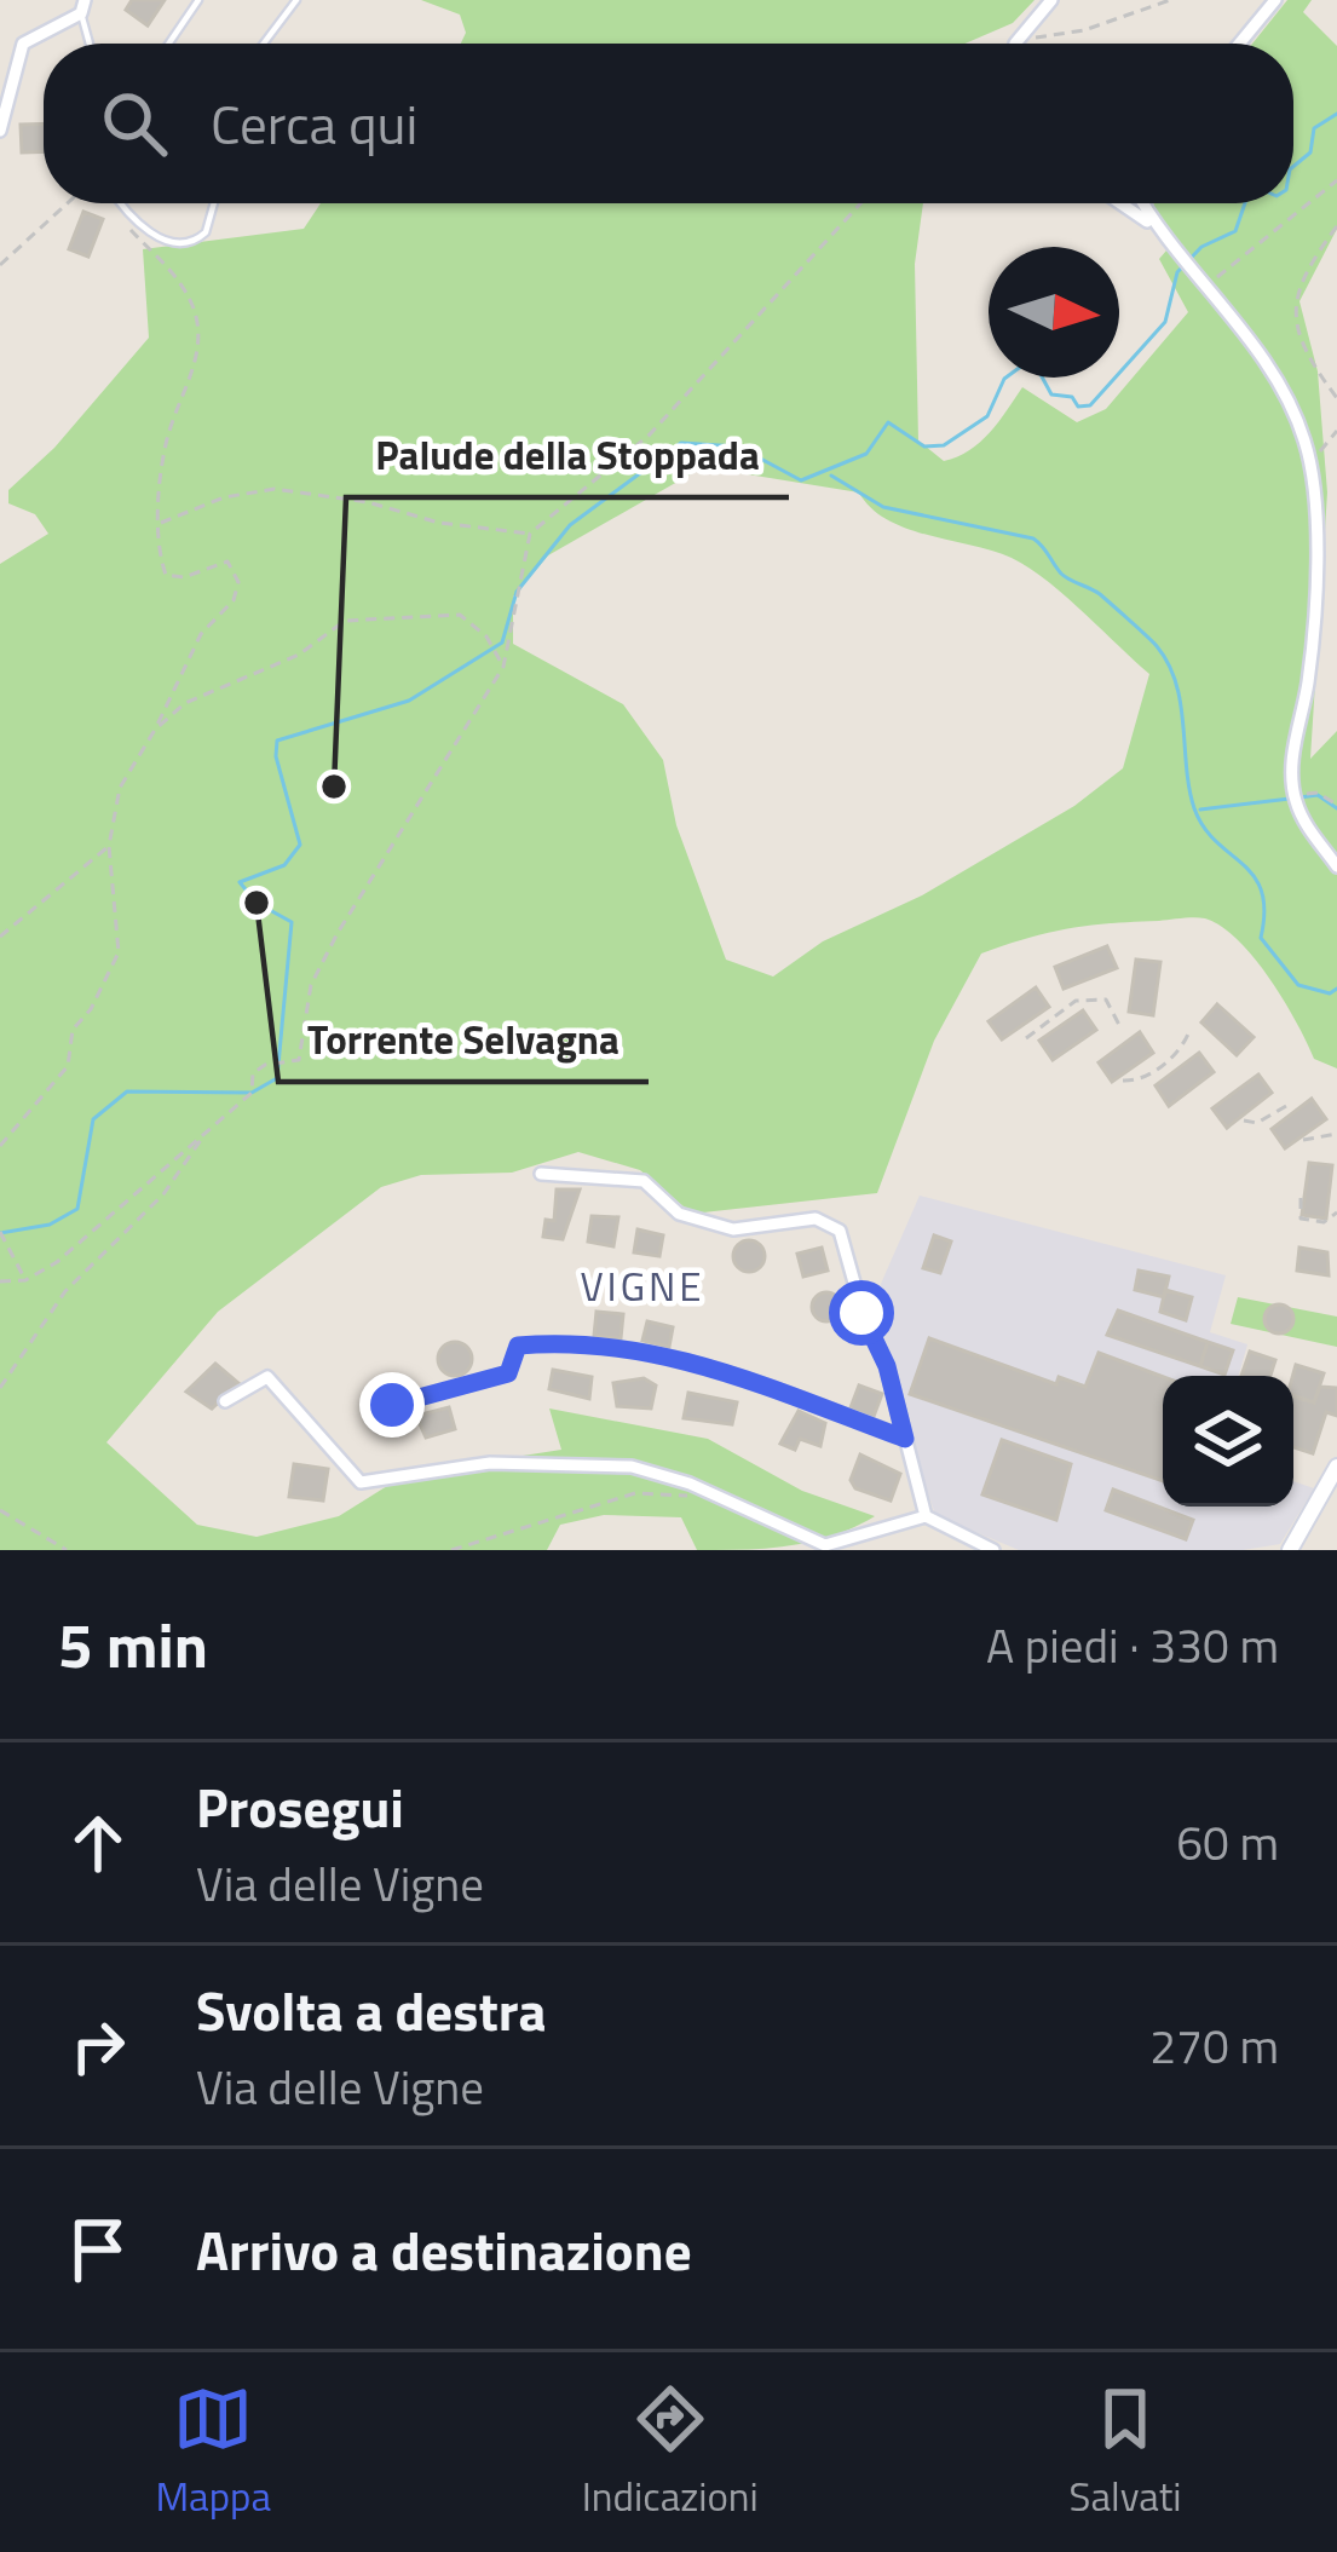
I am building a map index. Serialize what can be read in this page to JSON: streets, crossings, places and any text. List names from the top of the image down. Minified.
{"districts":["VIGNE"],"places":["Palude della Stoppada","Torrente Selvagna"],"north":"right","page":{"search":"Cerca qui","heading":["5 min","A piedi · 330 m"],"list":[["Prosegui","Via delle Vigne","60 m"],["Svolta a destra","Via delle Vigne","270 m"],"Arrivo a destinazione"],"nav":["Mappa","Indicazioni","Salvati"]}}
